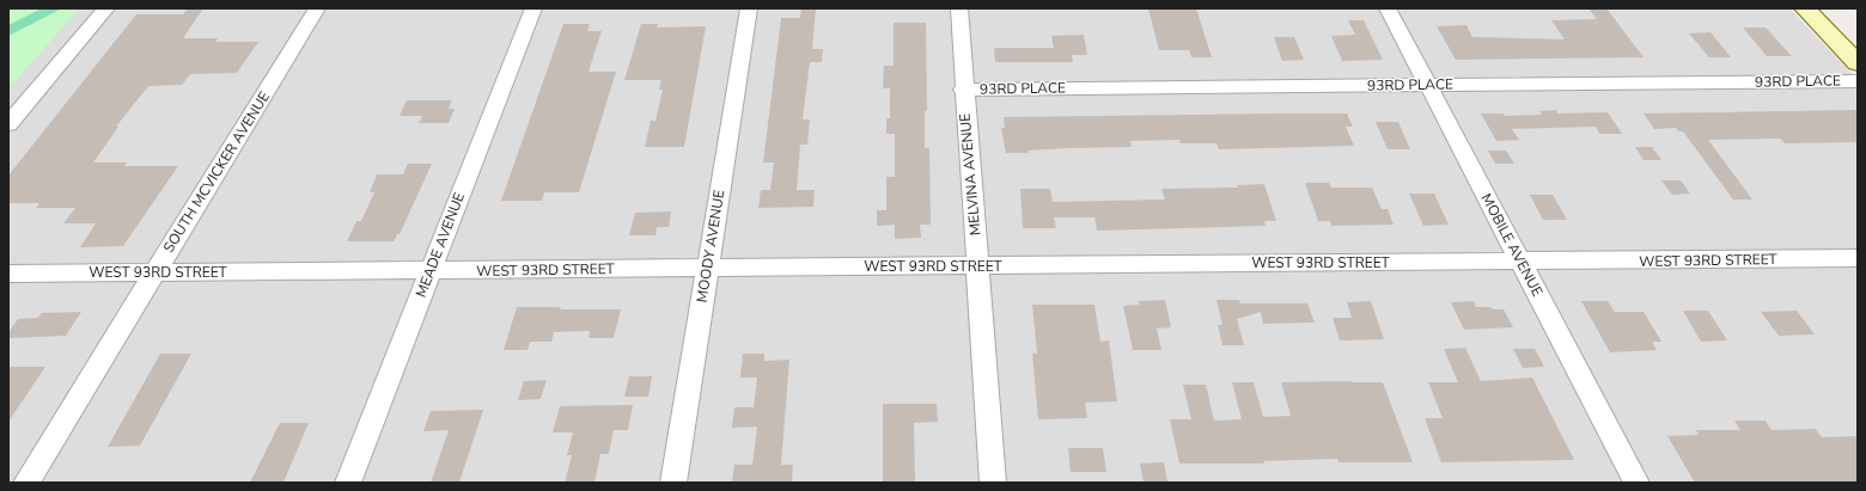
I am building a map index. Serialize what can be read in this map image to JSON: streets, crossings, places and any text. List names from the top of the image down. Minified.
{"streets":{"street":["93RD PLACE","SOUTH MCVICKER AVENUE","MELVINA AVENUE","MEADE AVENUE","MOBILE AVENUE","MOODY AVENUE","WEST 93RD STREET"]},"crossings":[["93RD PLACE","MELVINA AVENUE"],["93RD PLACE","MOBILE AVENUE"],["SOUTH MCVICKER AVENUE","WEST 93RD STREET"],["MELVINA AVENUE","WEST 93RD STREET"],["MEADE AVENUE","WEST 93RD STREET"],["MOBILE AVENUE","WEST 93RD STREET"],["MOODY AVENUE","WEST 93RD STREET"]]}
